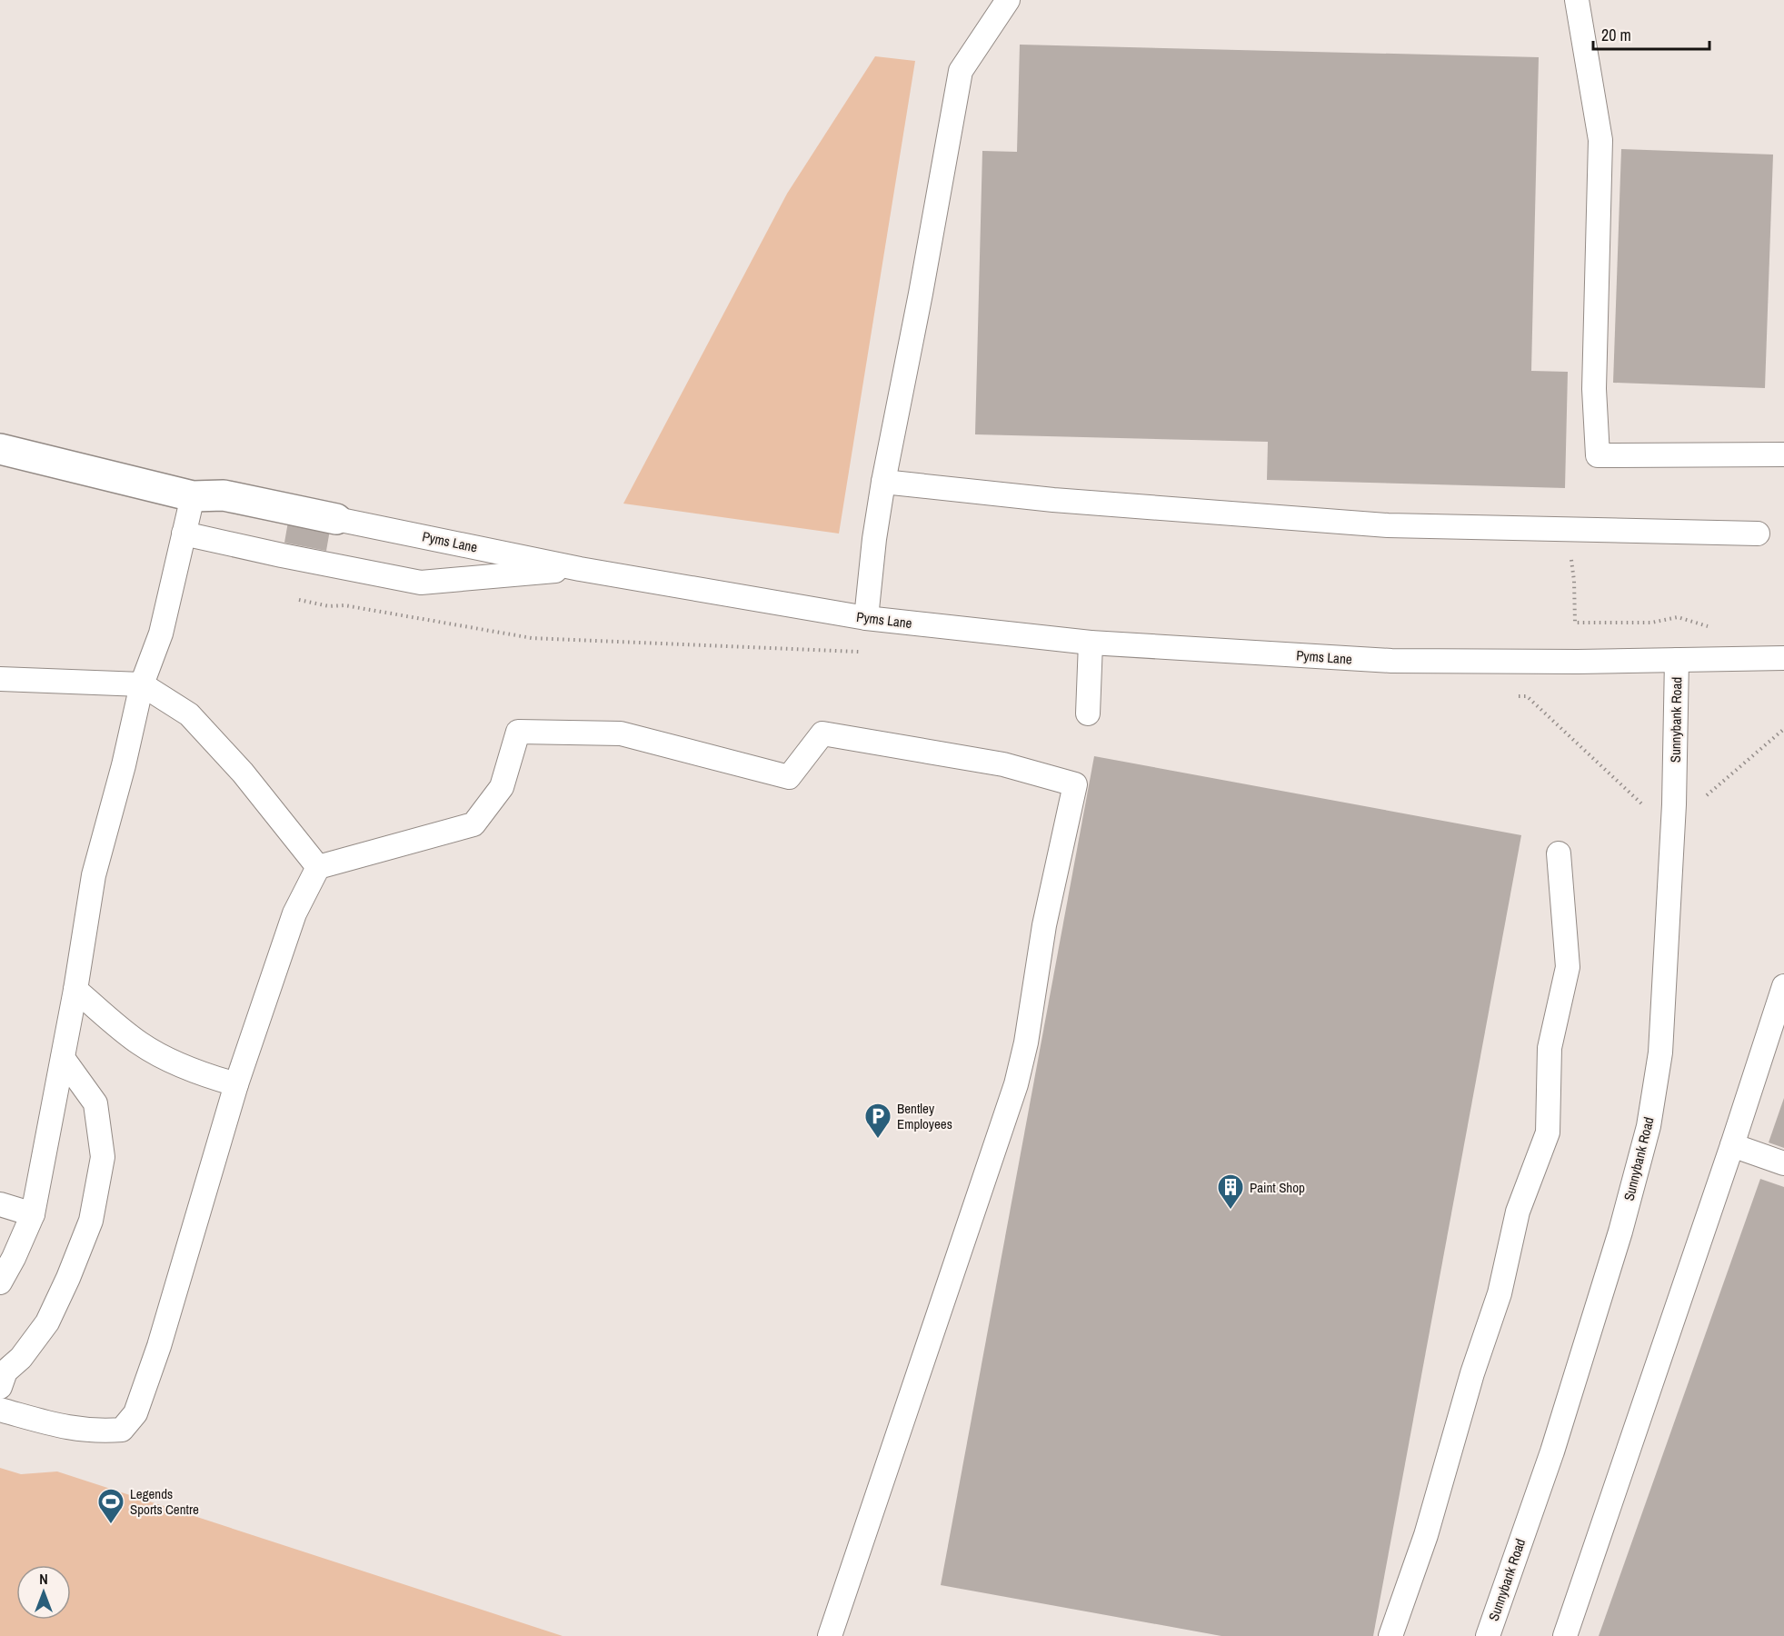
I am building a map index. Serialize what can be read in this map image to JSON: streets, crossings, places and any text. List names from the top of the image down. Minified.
{"streets":{"street":["Pyms Lane"],"lane":["Sunnybank Road"]},"crossings":[["Pyms Lane","Sunnybank Road"]],"places":{"parking":["Bentley Employees"],"building":["Paint Shop"],"sports":["Legends Sports Centre"]},"scale_bar":"20 m","north":"top"}
